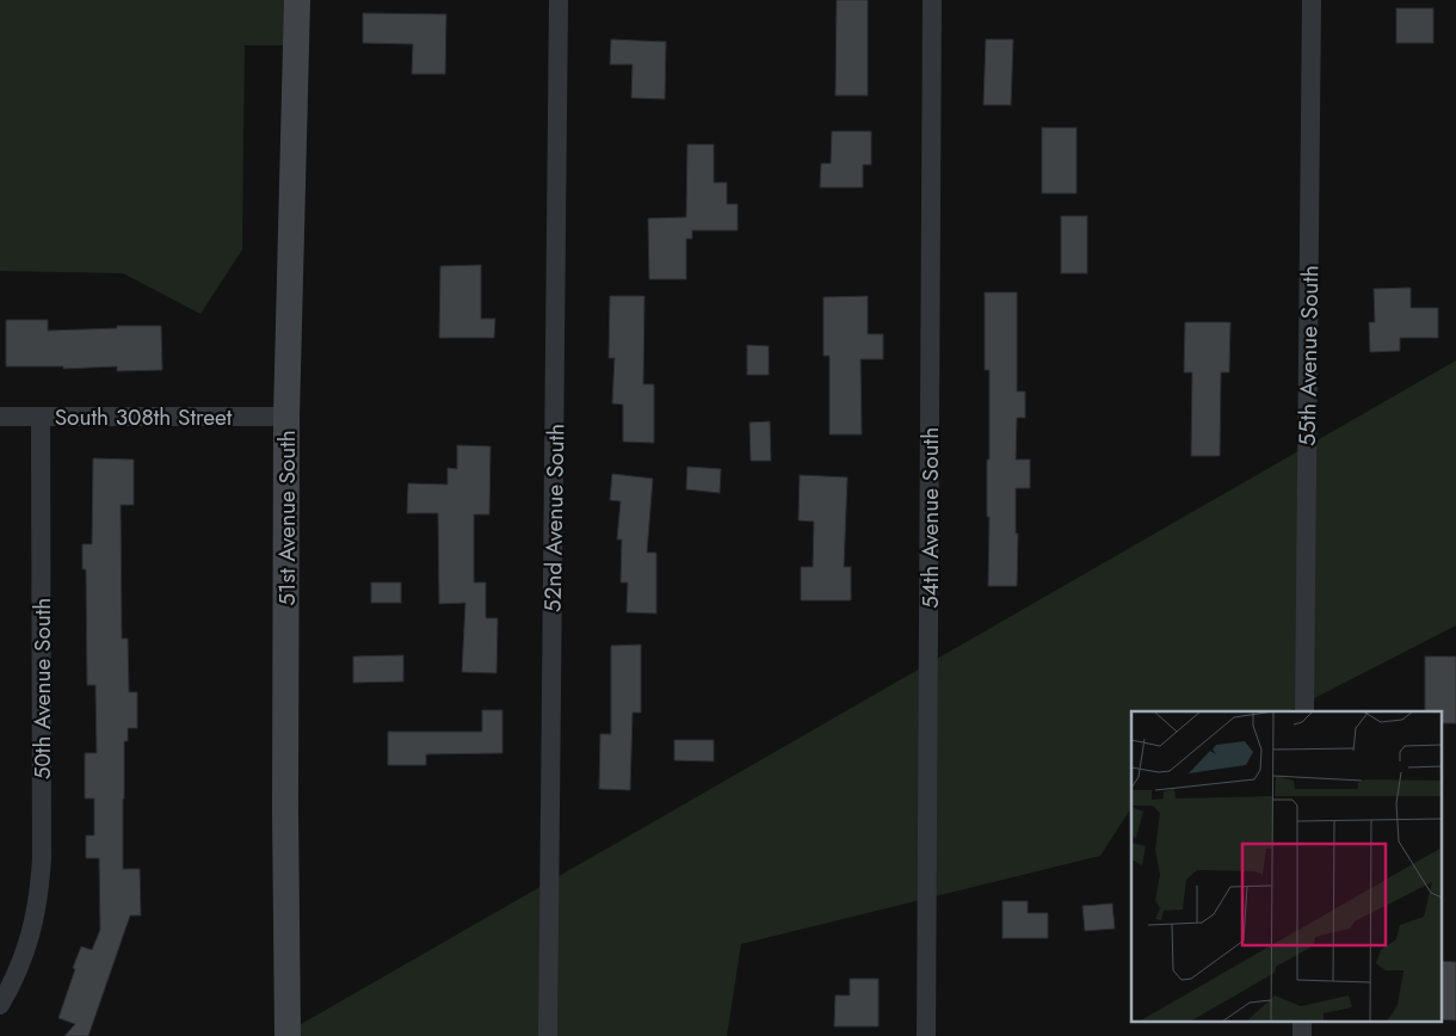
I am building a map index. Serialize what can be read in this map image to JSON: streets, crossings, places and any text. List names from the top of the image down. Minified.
{"streets":{"main road":["51st Avenue South"],"street":["55th Avenue South","South 308th Street","52nd Avenue South","54th Avenue South","50th Avenue South"]},"crossings":[["South 308th Street","51st Avenue South"],["South 308th Street","50th Avenue South"]]}
